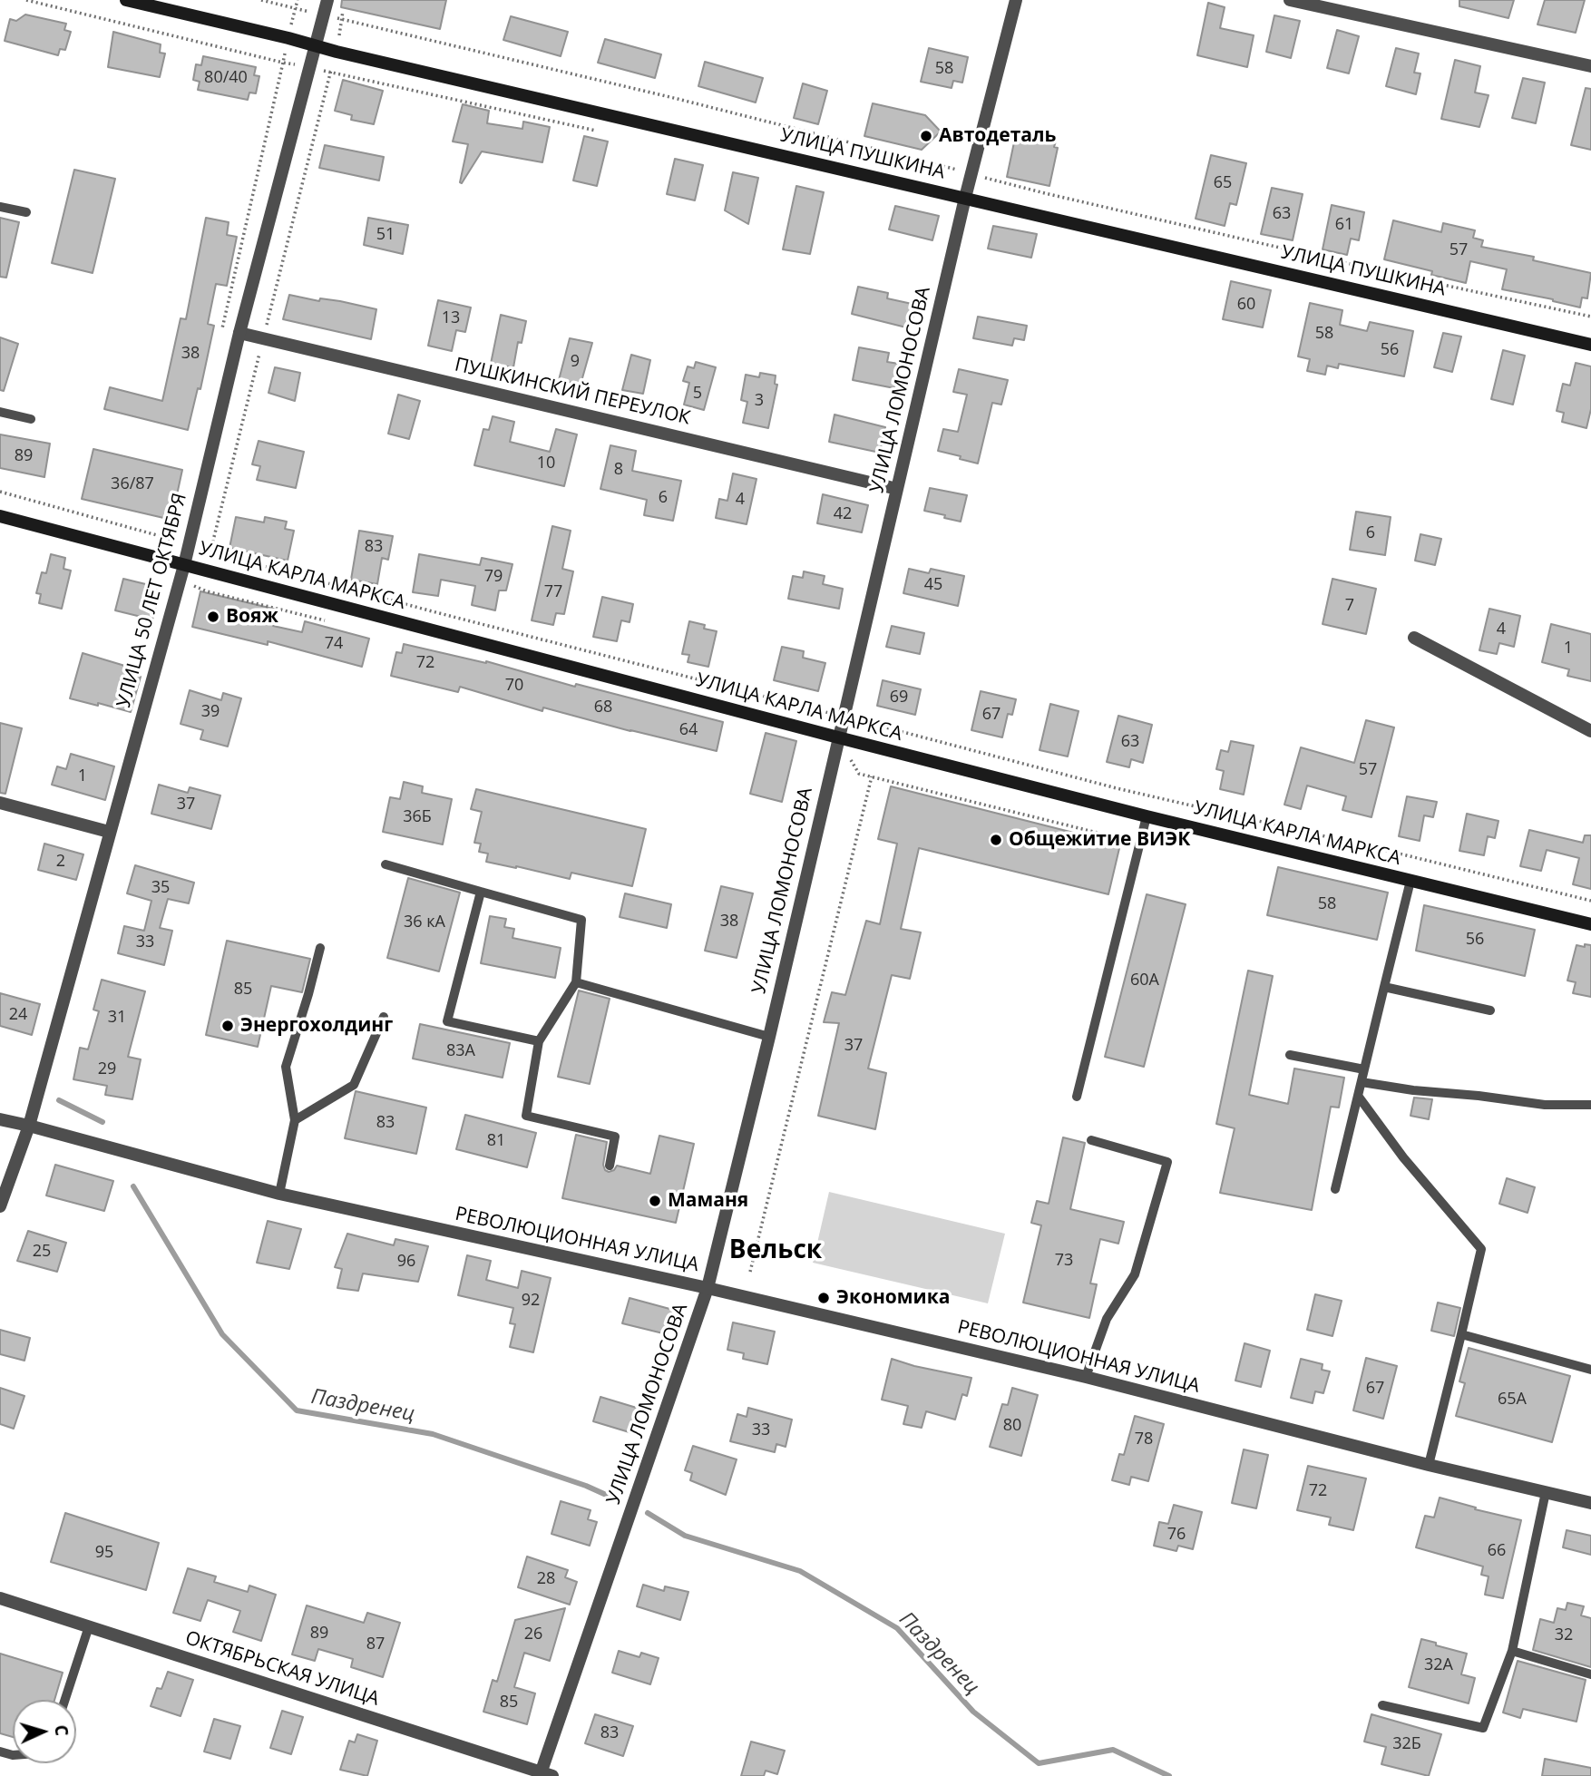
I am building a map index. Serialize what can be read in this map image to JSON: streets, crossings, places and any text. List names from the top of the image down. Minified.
{"streets":{"main road":["УЛИЦА ПУШКИНА","УЛИЦА КАРЛА МАРКСА"],"street":["УЛИЦА ЛОМОНОСОВА","ПУШКИНСКИЙ ПЕРЕУЛОК","УЛИЦА 50 ЛЕТ ОКТЯБРЯ","РЕВОЛЮЦИОННАЯ УЛИЦА","ОКТЯБРЬСКАЯ УЛИЦА"]},"crossings":[["УЛИЦА ПУШКИНА","УЛИЦА ЛОМОНОСОВА"],["УЛИЦА ПУШКИНА","УЛИЦА 50 ЛЕТ ОКТЯБРЯ"],["УЛИЦА ЛОМОНОСОВА","ПУШКИНСКИЙ ПЕРЕУЛОК"],["УЛИЦА ЛОМОНОСОВА","УЛИЦА КАРЛА МАРКСА"],["УЛИЦА ЛОМОНОСОВА","РЕВОЛЮЦИОННАЯ УЛИЦА"],["УЛИЦА ЛОМОНОСОВА","ОКТЯБРЬСКАЯ УЛИЦА"],["ПУШКИНСКИЙ ПЕРЕУЛОК","УЛИЦА 50 ЛЕТ ОКТЯБРЯ"],["УЛИЦА КАРЛА МАРКСА","УЛИЦА 50 ЛЕТ ОКТЯБРЯ"],["УЛИЦА 50 ЛЕТ ОКТЯБРЯ","РЕВОЛЮЦИОННАЯ УЛИЦА"]],"districts":["Вельск"],"water":["Паздренец"],"places":["Автодеталь","Вояж","Общежитие ВИЭК","Энергохолдинг","Маманя","Экономика"],"house_numbers":["58","80/40","65","63","61","51","57","60","13","58","56","38","9","5","3","89","10","8","36/87","6","4","42","6","83","79","45","77","7","4","74","1","72","70","69","68","39","67","64","63","57","1","37","36Б","2","35","58","38","36 кА","56","33","60А","85","24","31","37","83А","29","83","81","25","73","96","92","67","65А","80","33","78","72","76","66","95","28","89","26","32","87","32А","85","83","32Б"],"north":"right"}
